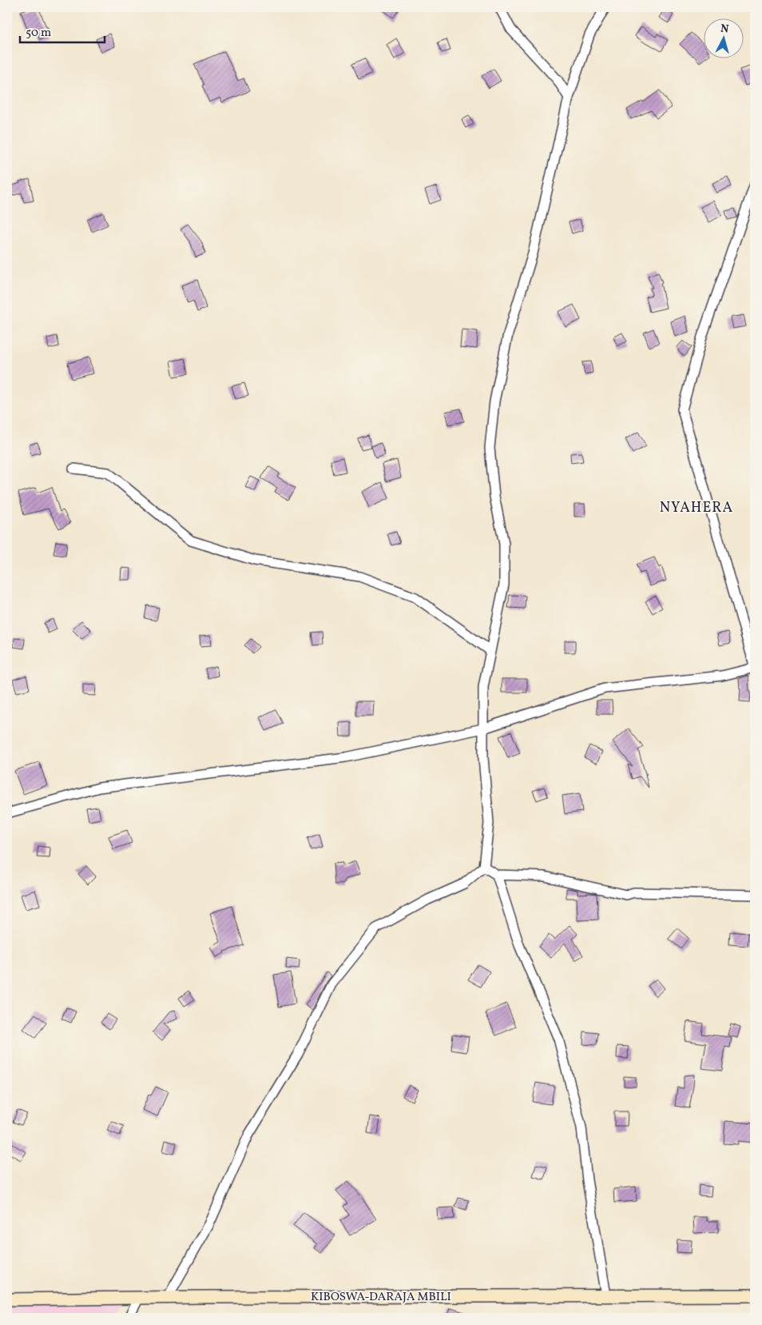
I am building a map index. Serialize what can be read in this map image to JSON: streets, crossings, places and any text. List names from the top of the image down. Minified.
{"streets":{"main road":["KIBOSWA-DARAJA MBILI"]},"districts":["NYAHERA"],"scale_bar":"50 m","north":"top"}
